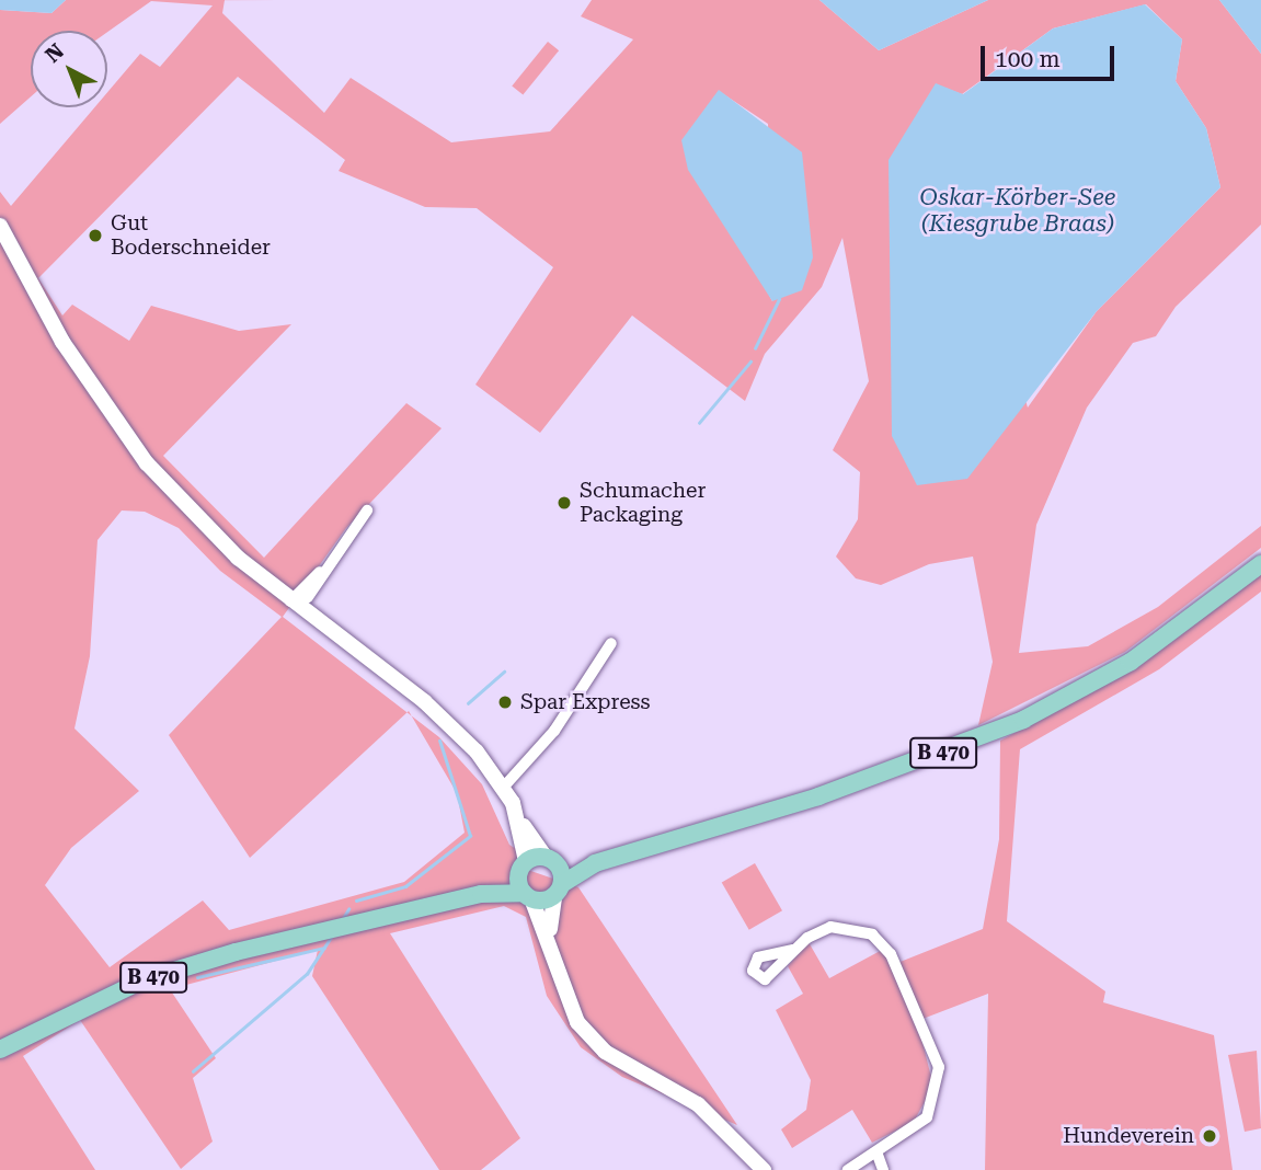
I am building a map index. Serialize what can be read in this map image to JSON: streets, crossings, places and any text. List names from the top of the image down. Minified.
{"streets":{"main road":["B 470"]},"water":["Oskar-Körber-See (Kiesgrube Braas)"],"places":["Gut Boderschneider","Schumacher Packaging","Spar Express","Hundeverein"],"scale_bar":"100 m","north":"top left"}
